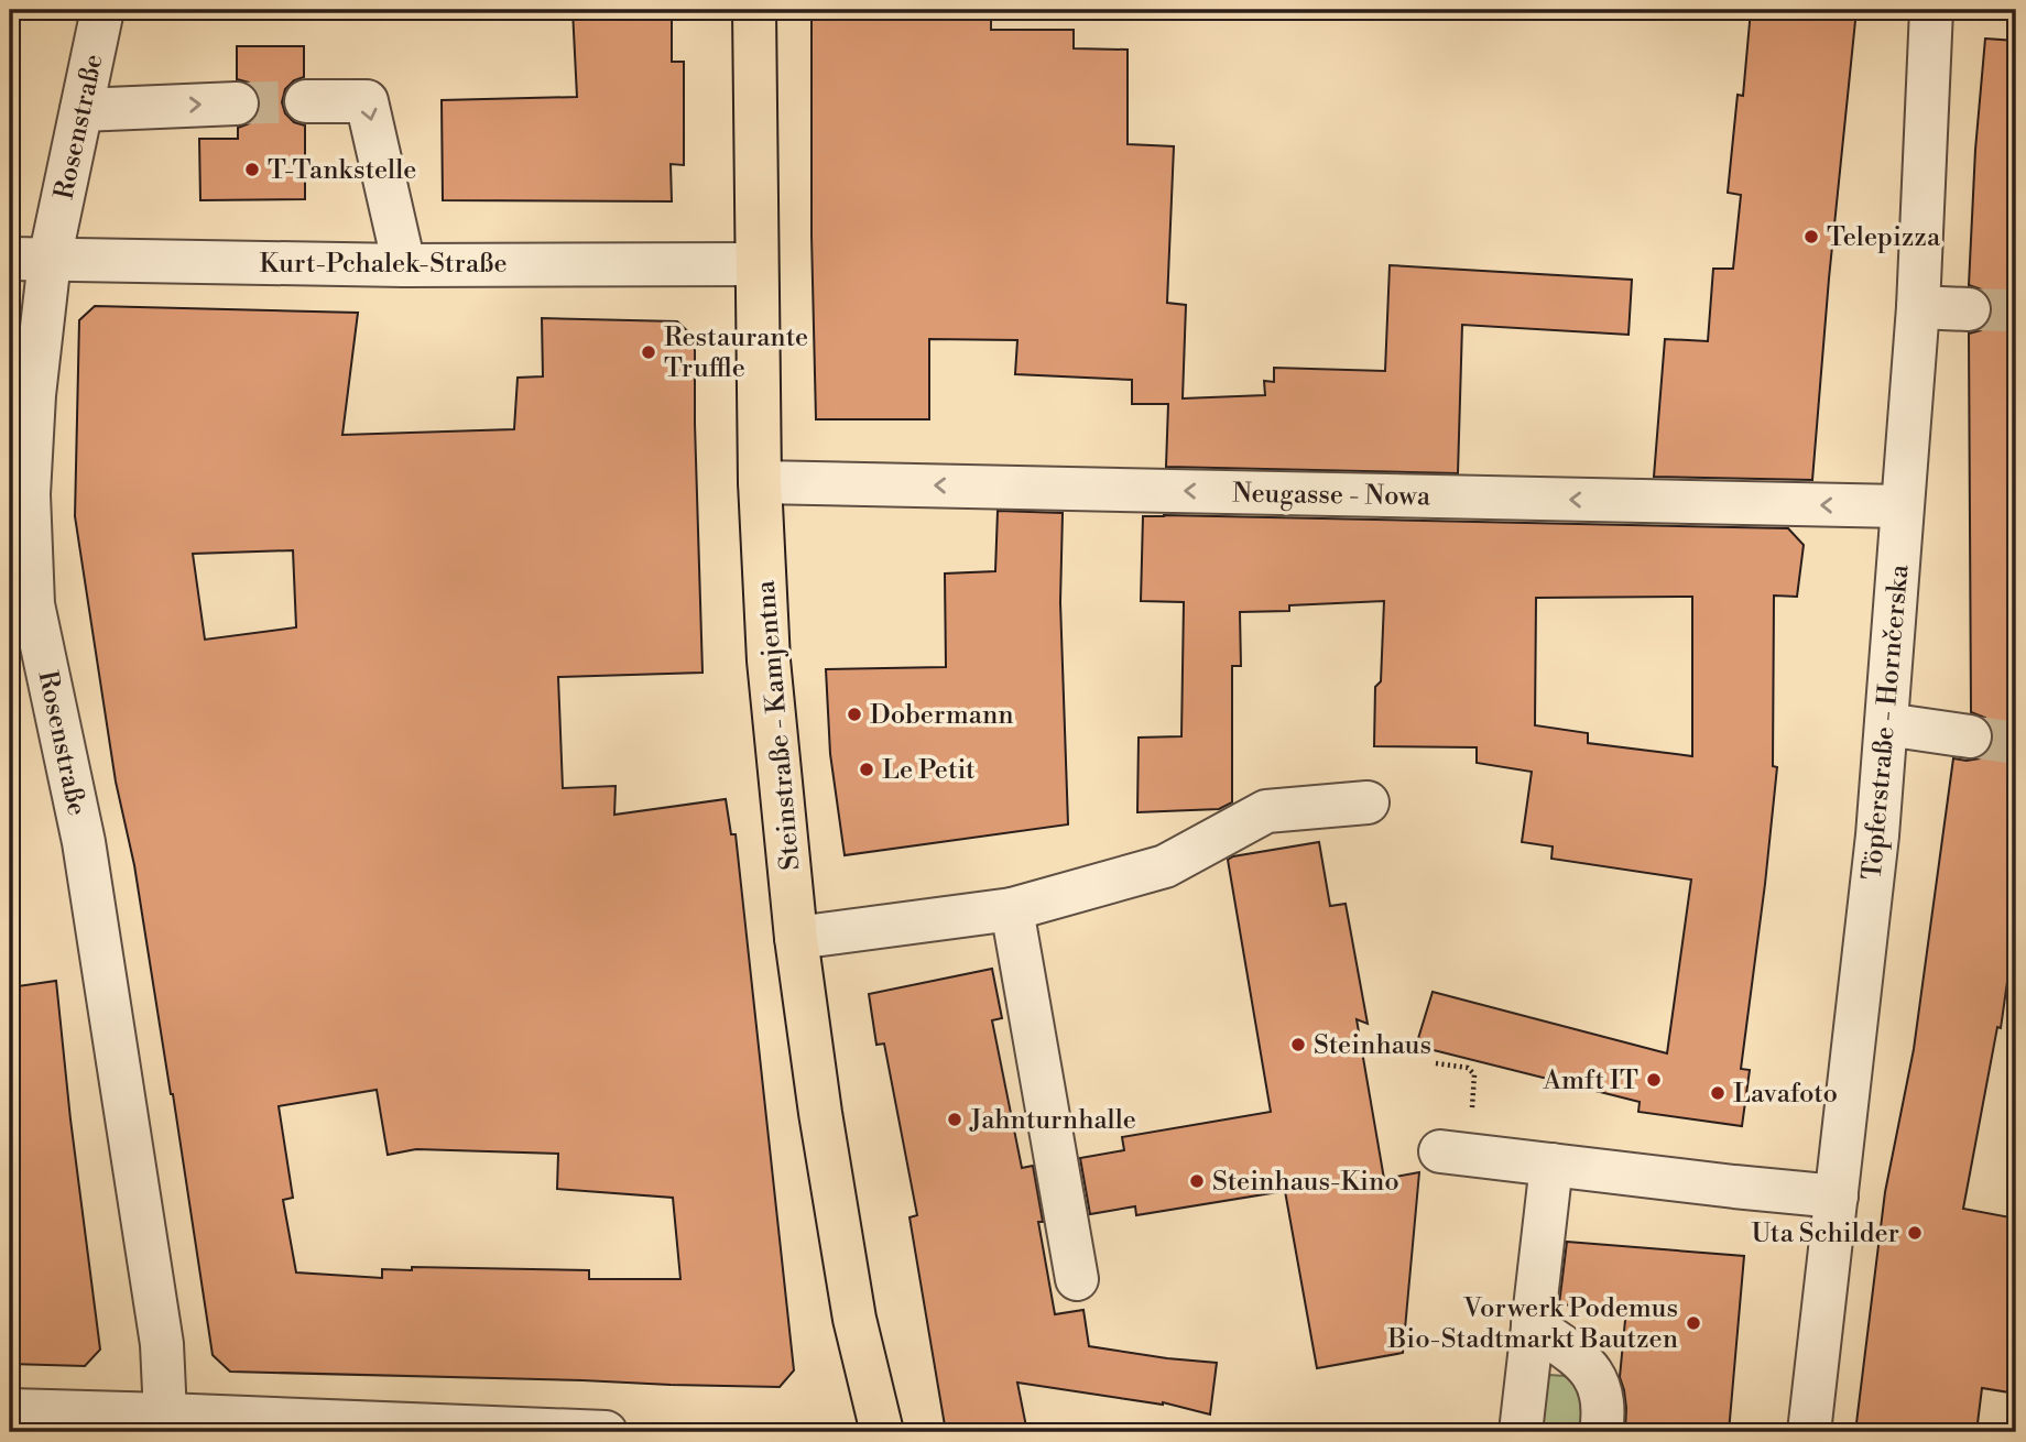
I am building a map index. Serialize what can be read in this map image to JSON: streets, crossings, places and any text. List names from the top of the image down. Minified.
{"streets":{"main road":["Steinstraße - Kamjentna"],"street":["Rosenstraße","Kurt-Pchalek-Straße","Neugasse - Nowa","Töpferstraße - Hornčerska"]},"crossings":[["Rosenstraße","Kurt-Pchalek-Straße"],["Kurt-Pchalek-Straße","Steinstraße - Kamjentna"],["Neugasse - Nowa","Töpferstraße - Hornčerska"],["Neugasse - Nowa","Steinstraße - Kamjentna"]],"one_way":["Neugasse - Nowa"],"places":["T-Tankstelle","Telepizza","Restaurante Truffle","Dobermann","Le Petit","Steinhaus","Amft IT","Lavafoto","Jahnturnhalle","Steinhaus-Kino","Uta Schilder","Vorwerk Podemus Bio-Stadtmarkt Bautzen"]}
